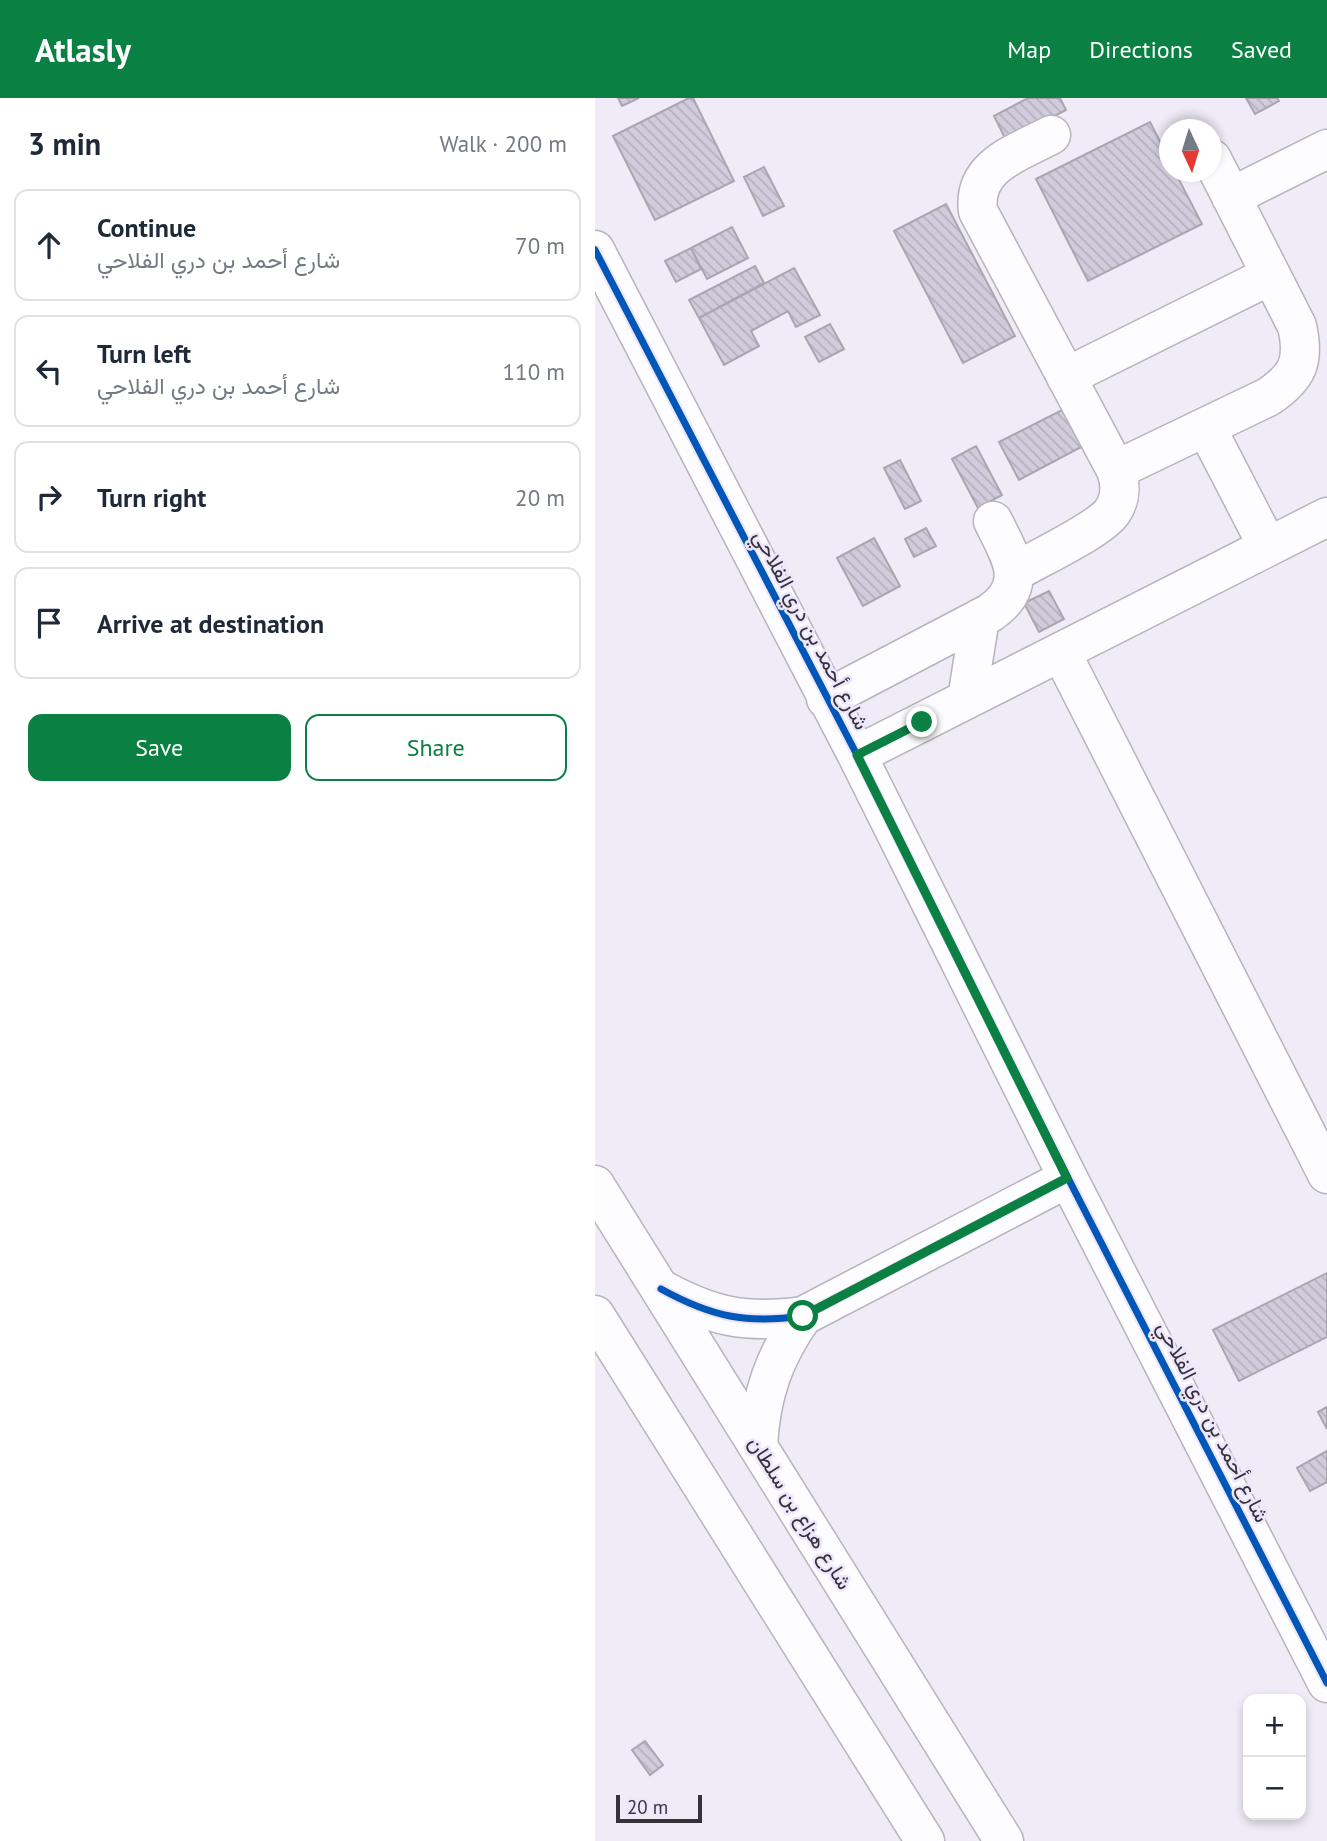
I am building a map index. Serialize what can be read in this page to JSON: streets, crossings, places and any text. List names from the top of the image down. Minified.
{"streets":{"street":["شارع أحمد بن دري الفلاحي","شارع هزاع بن سلطان"]},"scale_bar":"20 m","north":"bottom","page":{"header":"Atlasly","nav":["Map","Directions","Saved"],"heading":["3 min","Walk · 200 m"],"list":[["Continue","شارع أحمد بن دري الفلاحي","70 m"],["Turn left","شارع أحمد بن دري الفلاحي","110 m"],["Turn right","20 m"],"Arrive at destination"],"buttons":["Save","Share"],"map_buttons":["+","−"],"scale":"20 m"}}
